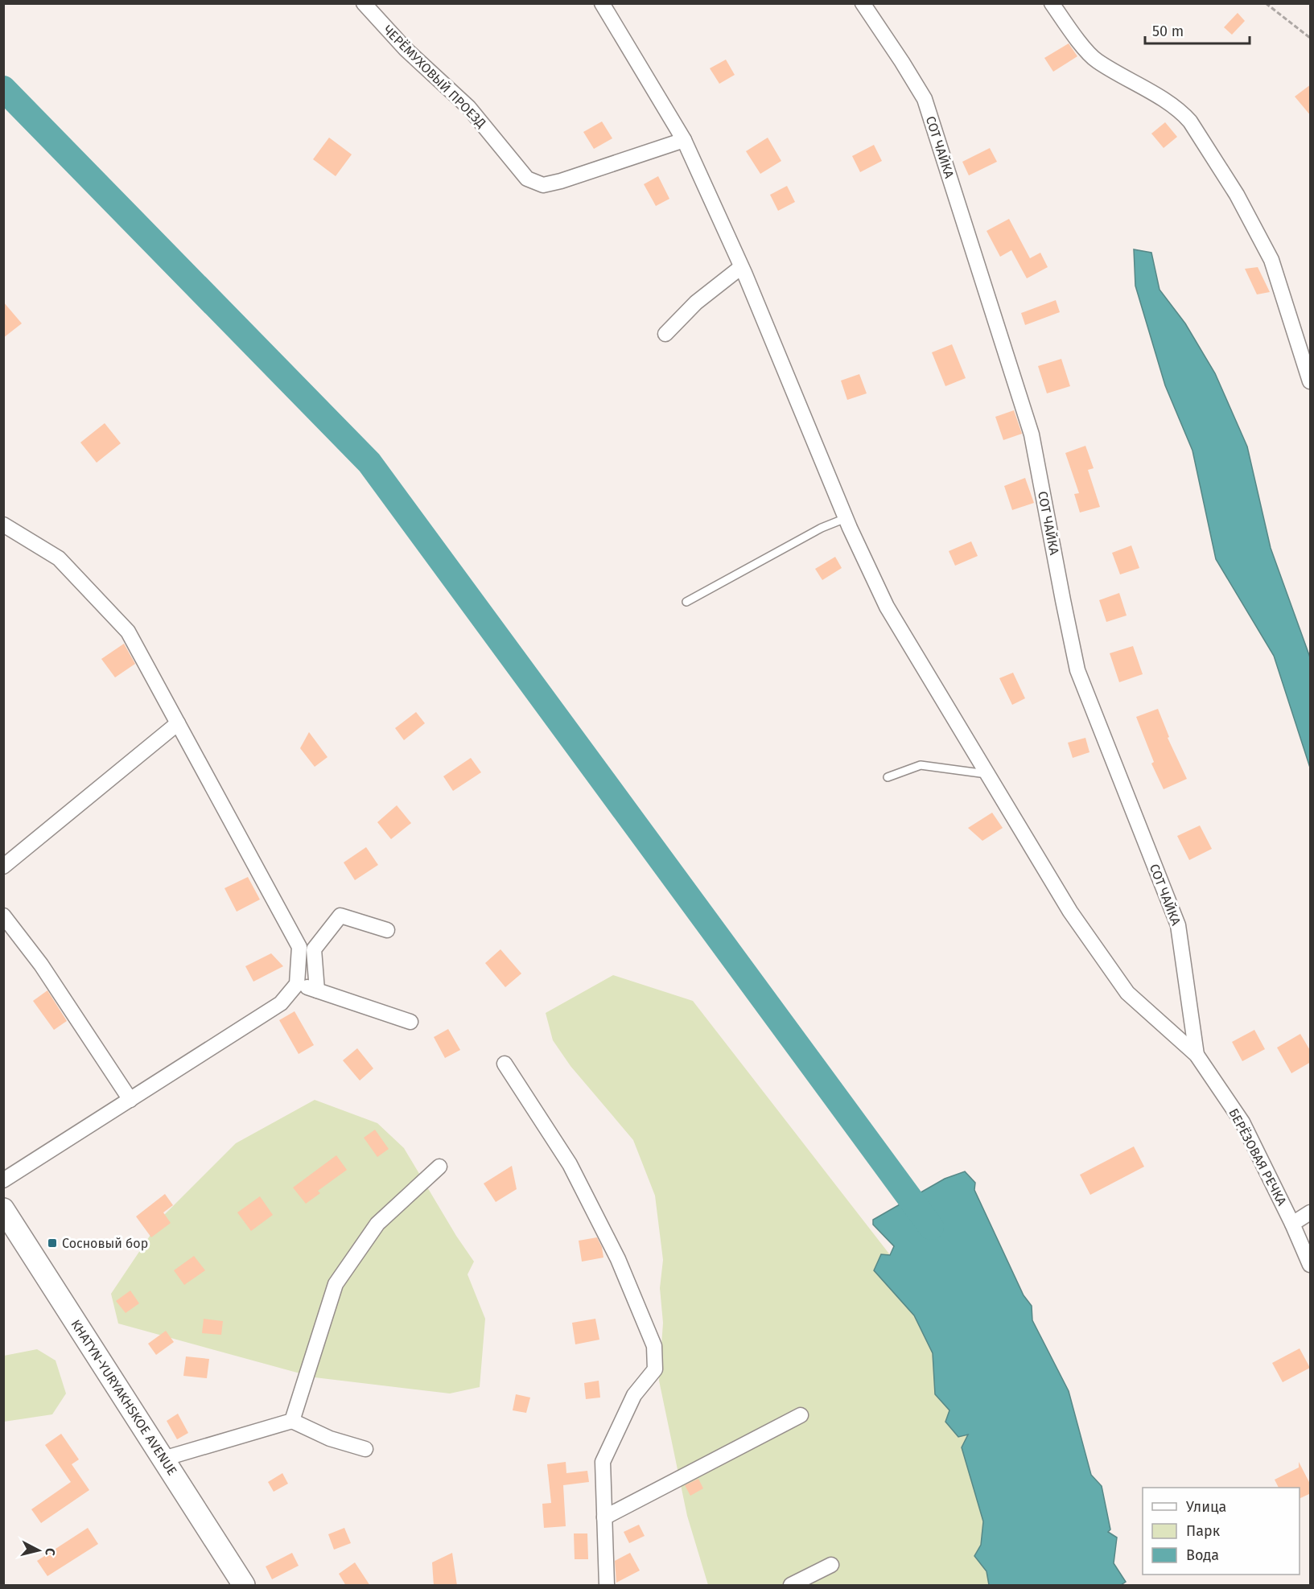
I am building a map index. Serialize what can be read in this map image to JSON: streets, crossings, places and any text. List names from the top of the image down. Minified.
{"streets":{"main road":["KHATYN-YURYAKHSKOE AVENUE"],"street":["ЧЕРЁМУХОВЫЙ ПРОЕЗД","СОТ ЧАЙКА","БЕРЁЗОВАЯ РЕЧКА"]},"crossings":[["СОТ ЧАЙКА","БЕРЁЗОВАЯ РЕЧКА"]],"places":{"transit":["Сосновый бор"]},"legend":["Улица","Парк","Вода"],"scale_bar":"50 m","north":"right"}
